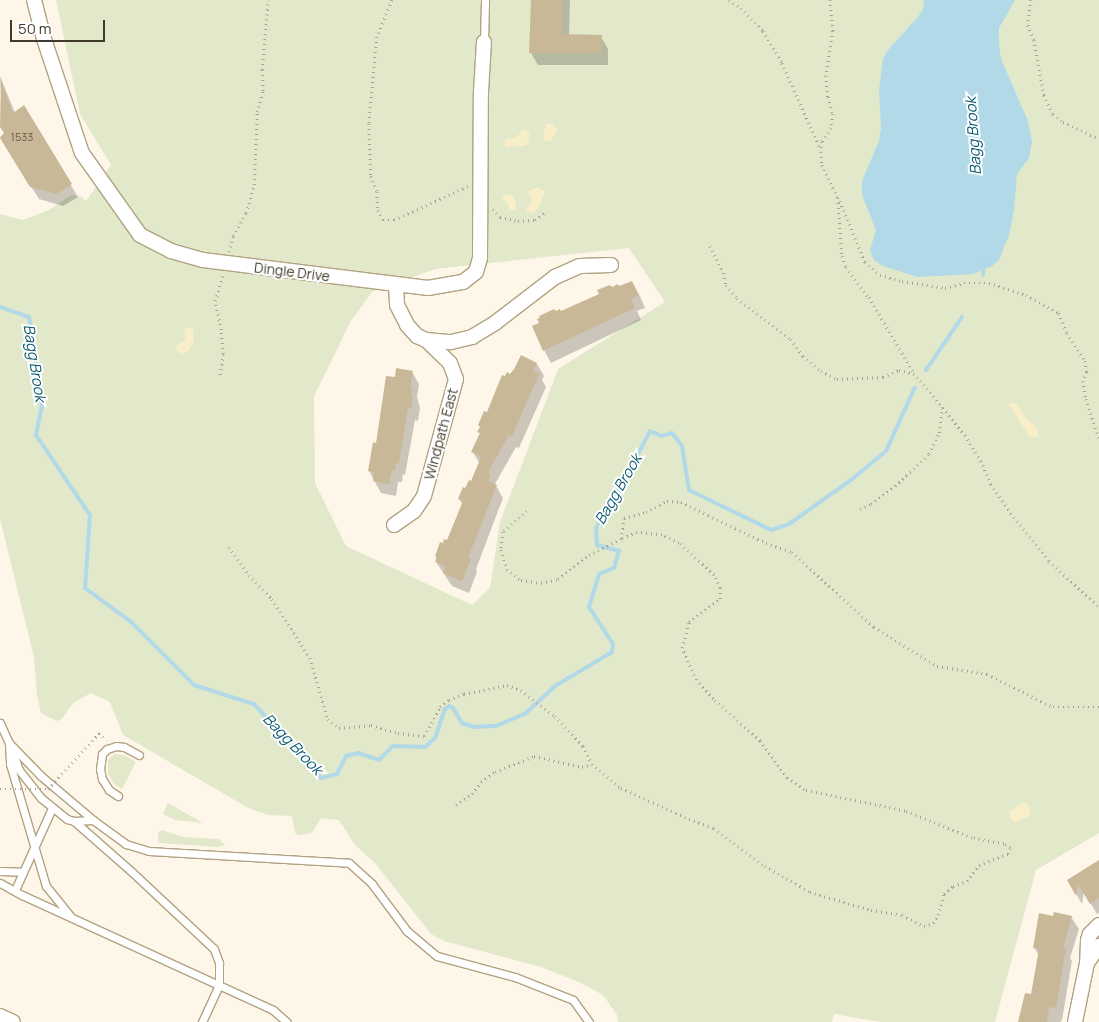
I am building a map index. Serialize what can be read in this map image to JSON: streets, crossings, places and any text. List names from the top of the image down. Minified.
{"streets":{"street":["Dingle Drive","Windpath East"]},"crossings":[["Dingle Drive","Windpath East"]],"water":["Bagg Brook"],"house_numbers":["1533"],"scale_bar":"50 m"}
